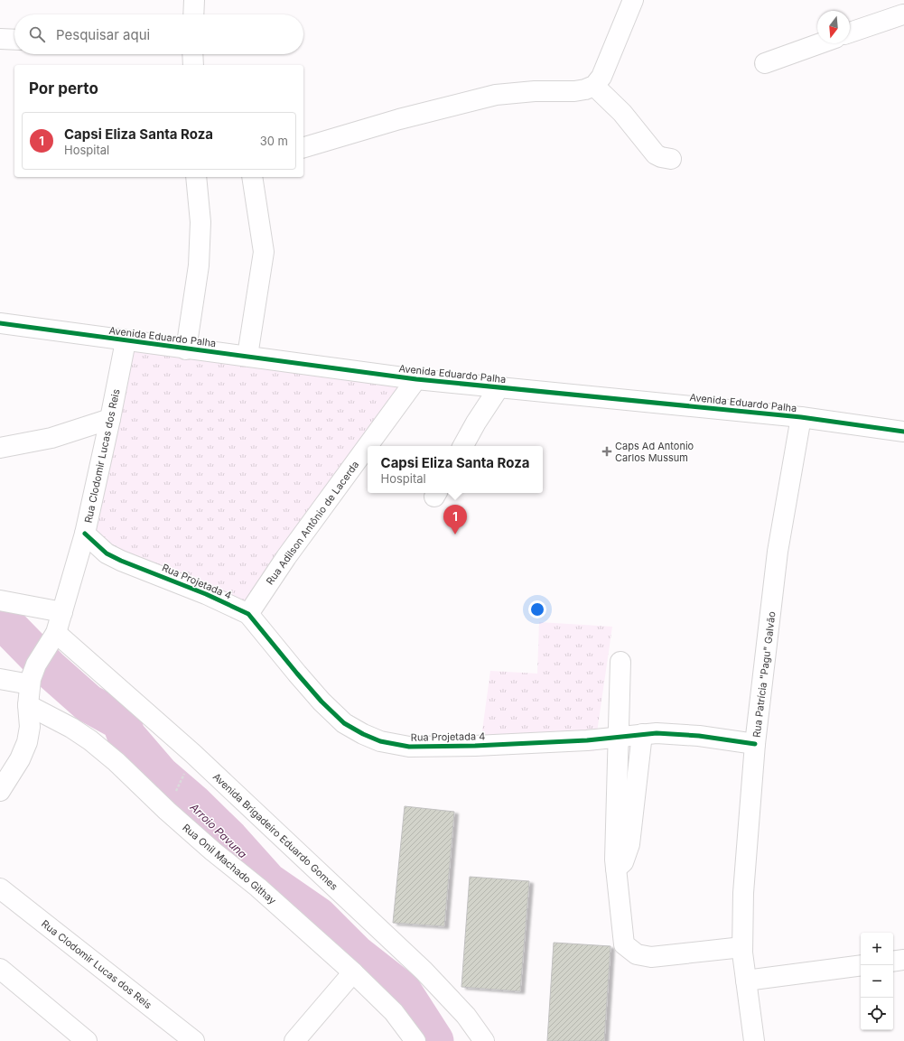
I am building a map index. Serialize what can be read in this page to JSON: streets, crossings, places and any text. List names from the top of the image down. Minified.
{"streets":{"street":["Avenida Eduardo Palha","Rua Clodomir Lucas dos Reis","Rua Adilson Antônio de Lacerda","Rua Projetada 4","Rua Patrícia \"Pagu\" Galvão","Avenida Brigadeiro Eduardo Gomes","Rua Onil Machado Githay"]},"crossings":[["Avenida Eduardo Palha","Rua Clodomir Lucas dos Reis"],["Avenida Eduardo Palha","Rua Adilson Antônio de Lacerda"],["Avenida Eduardo Palha","Rua Patrícia \"Pagu\" Galvão"],["Rua Clodomir Lucas dos Reis","Rua Projetada 4"],["Rua Clodomir Lucas dos Reis","Avenida Brigadeiro Eduardo Gomes"],["Rua Clodomir Lucas dos Reis","Rua Onil Machado Githay"],["Rua Adilson Antônio de Lacerda","Rua Projetada 4"],["Rua Projetada 4","Rua Patrícia \"Pagu\" Galvão"]],"water":["Arroio Pavuna"],"places":{"health":["Caps Ad Antonio Carlos Mussum"]},"north":"bottom","page":{"search":"Pesquisar aqui","heading":"Por perto","list":[{"mark":"1","name":"Capsi Eliza Santa Roza","note":"Hospital","value":"30 m"}],"popup":["Capsi Eliza Santa Roza","Hospital"],"pins":"1","map_buttons":["+","−"]}}
